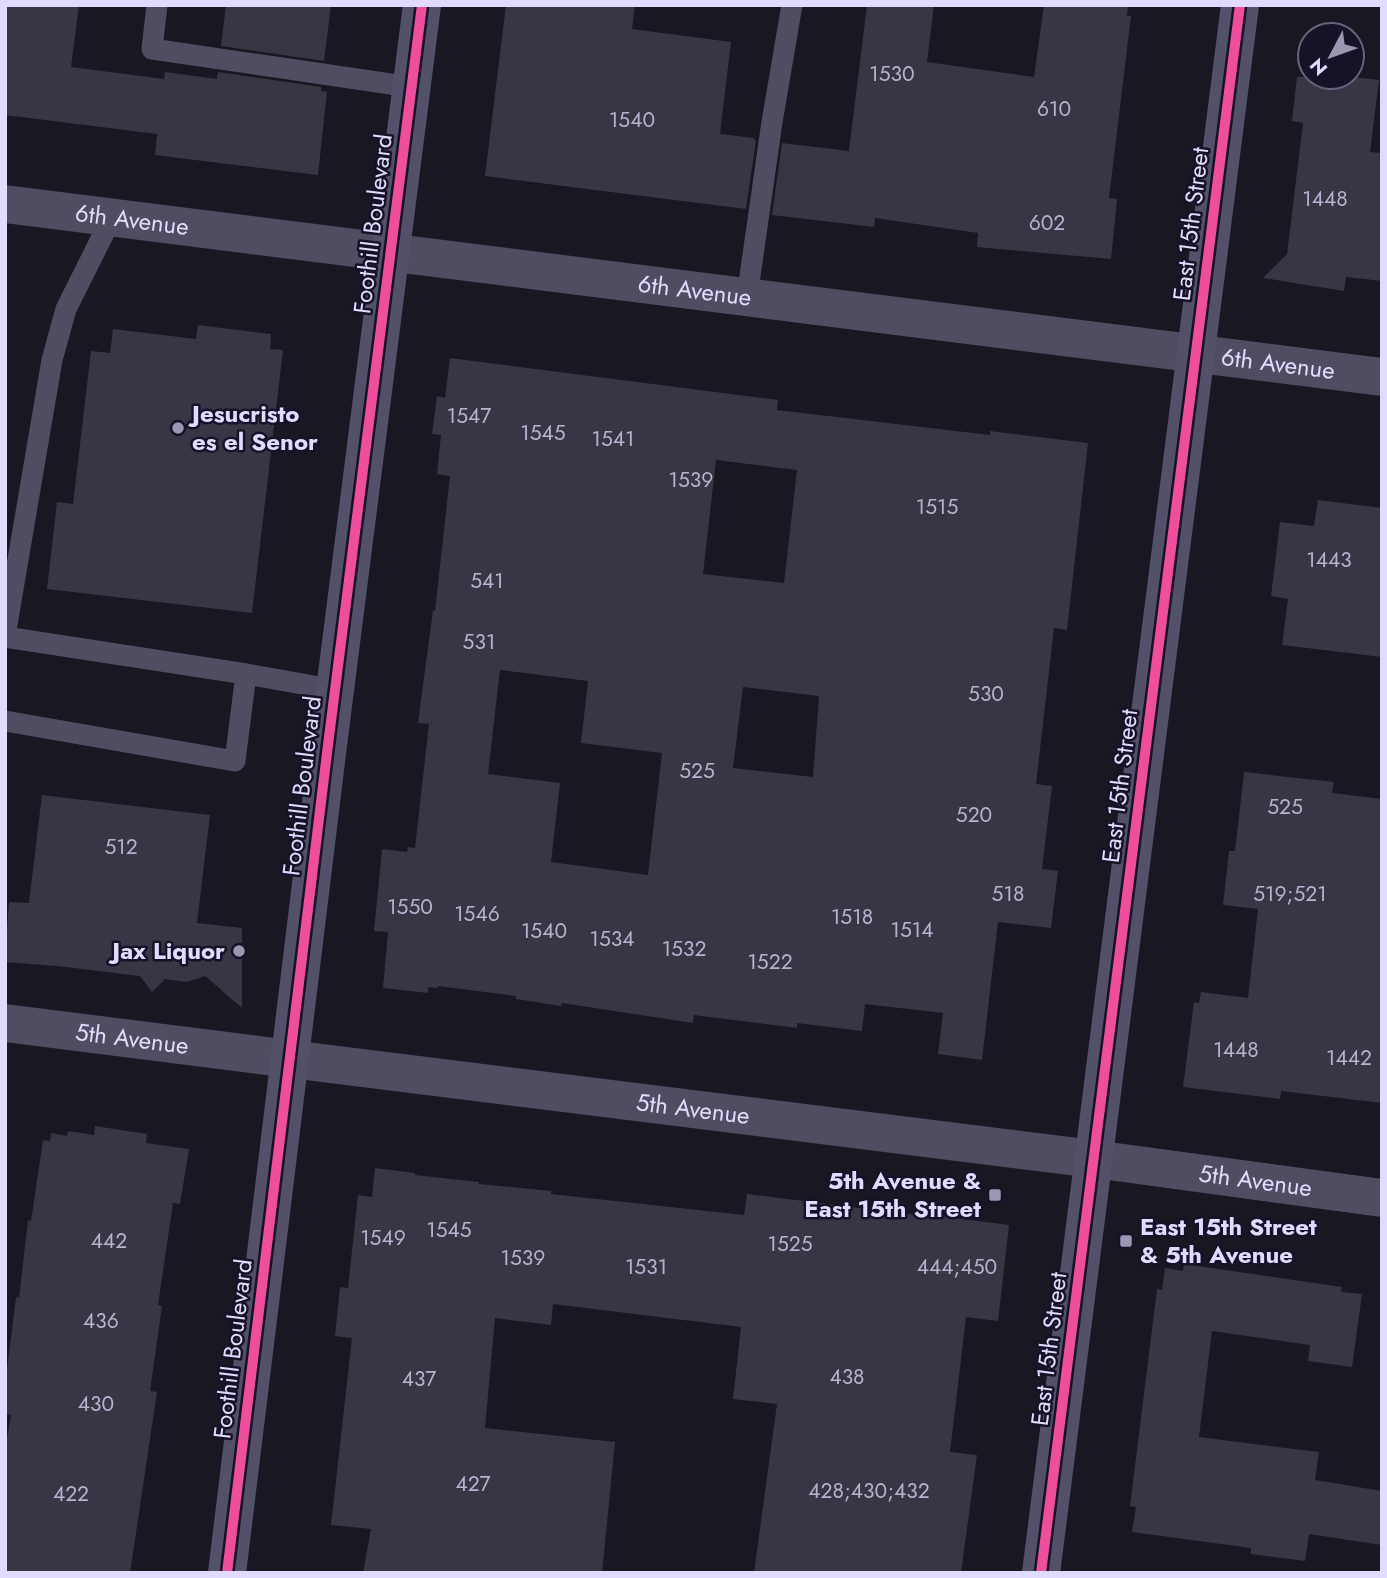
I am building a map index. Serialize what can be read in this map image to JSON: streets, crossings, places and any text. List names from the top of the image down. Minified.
{"streets":{"main road":["Foothill Boulevard","East 15th Street"],"street":["6th Avenue","5th Avenue"]},"crossings":[["6th Avenue","Foothill Boulevard"],["6th Avenue","East 15th Street"],["Foothill Boulevard","5th Avenue"],["East 15th Street","5th Avenue"]],"places":{"other":["Jesucristo es el Senor","Jax Liquor"],"transit":["5th Avenue & East 15th Street","East 15th Street & 5th Avenue"]},"house_numbers":["1530","610","1540","1448","602","1547","1545","1541","1539","1515","1443","541","531","530","525","525","520","512","518","519;521","1550","1546","1518","1514","1540","1534","1532","1522","1448","1442","1545","1549","442","1525","1539","1531","444;450","436","438","437","430","427","428;430;432","422"],"north":"bottom left"}
